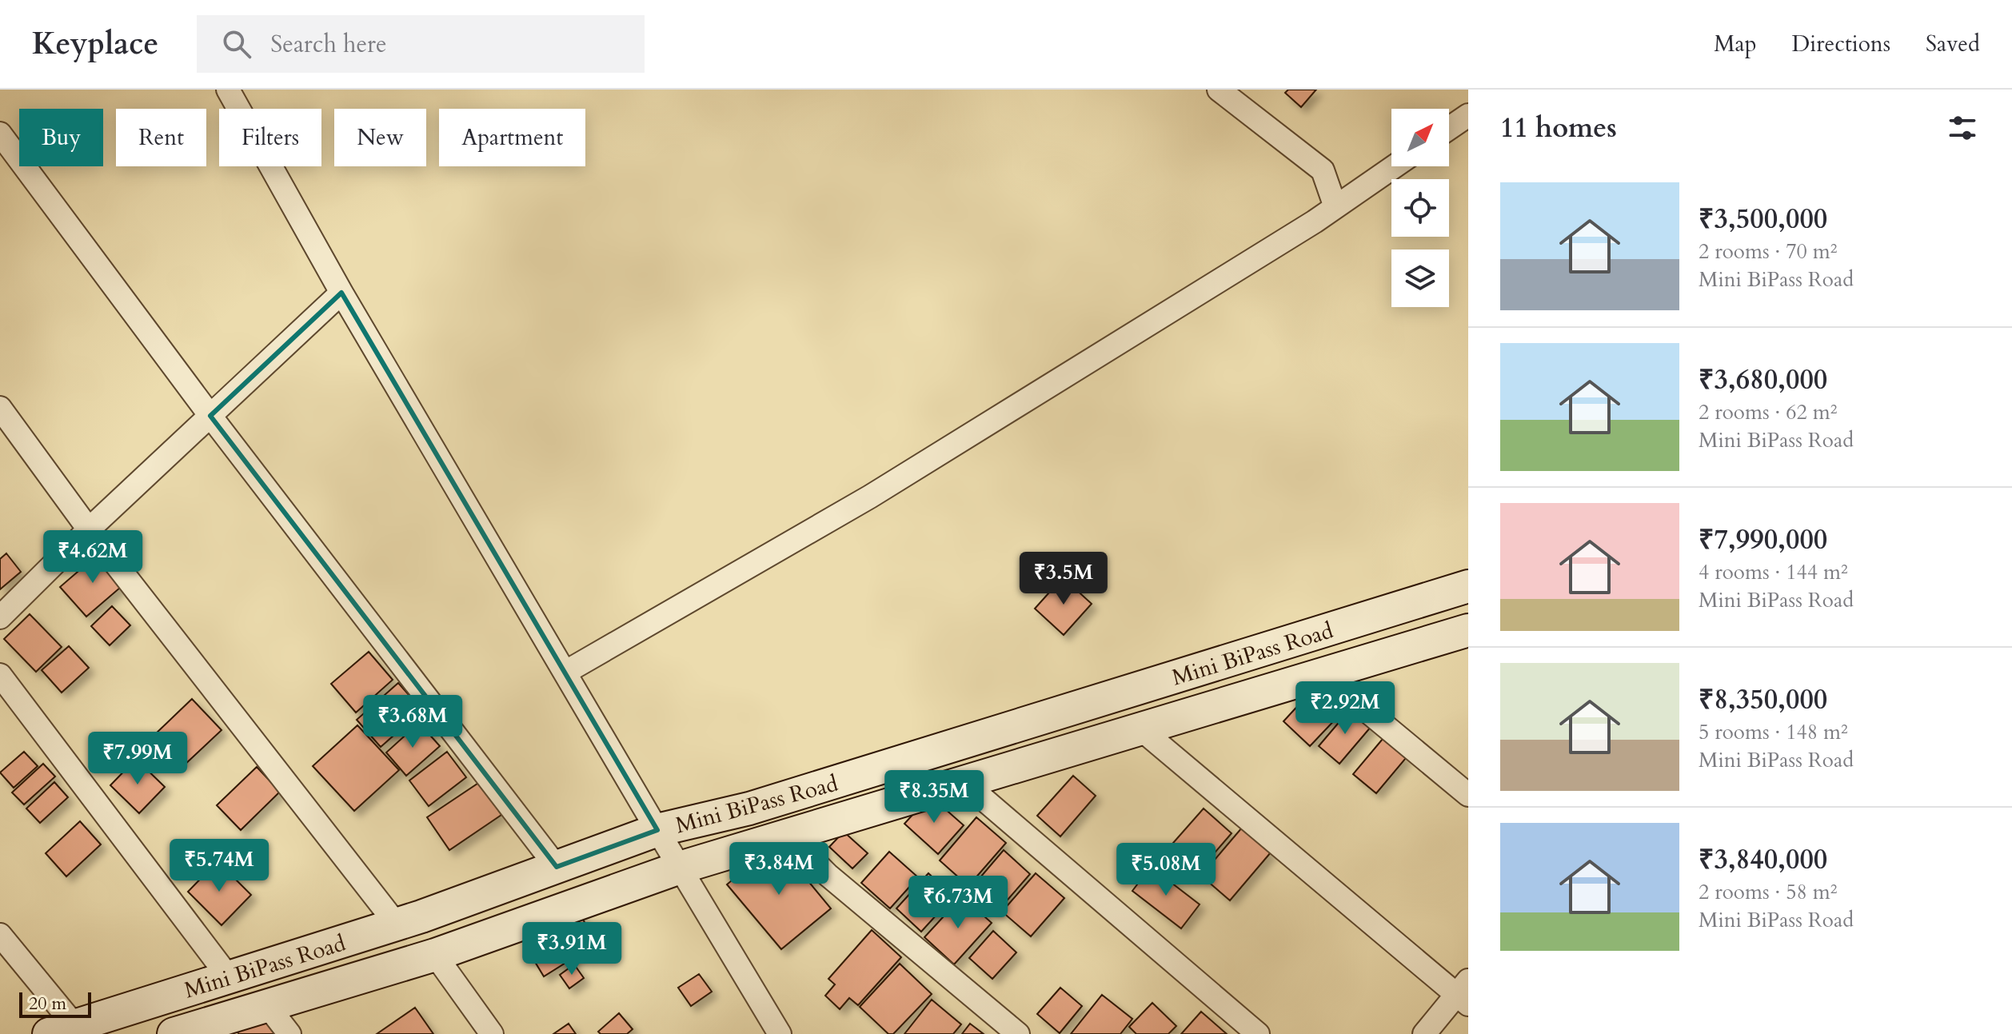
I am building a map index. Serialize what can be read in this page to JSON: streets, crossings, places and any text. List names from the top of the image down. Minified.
{"streets":{"street":["Mini BiPass Road"]},"scale_bar":"20 m","north":"top right","page":{"header":"Keyplace","search":"Search here","nav":["Map","Directions","Saved"],"heading":"11 homes","chip":["Buy","Rent","Filters","New","Apartment"],"list":[{"name":"₹3,500,000","note":"2 rooms · 70 m² · Mini BiPass Road"},{"name":"₹3,680,000","note":"2 rooms · 62 m² · Mini BiPass Road"},{"name":"₹7,990,000","note":"4 rooms · 144 m² · Mini BiPass Road"},{"name":"₹8,350,000","note":"5 rooms · 148 m² · Mini BiPass Road"},{"name":"₹3,840,000","note":"2 rooms · 58 m² · Mini BiPass Road"}],"price":["₹4.62M","₹3.5M","₹2.92M","₹3.68M","₹7.99M","₹8.35M","₹5.74M","₹3.84M","₹5.08M","₹6.73M","₹3.91M"],"scale":"20 m"}}
